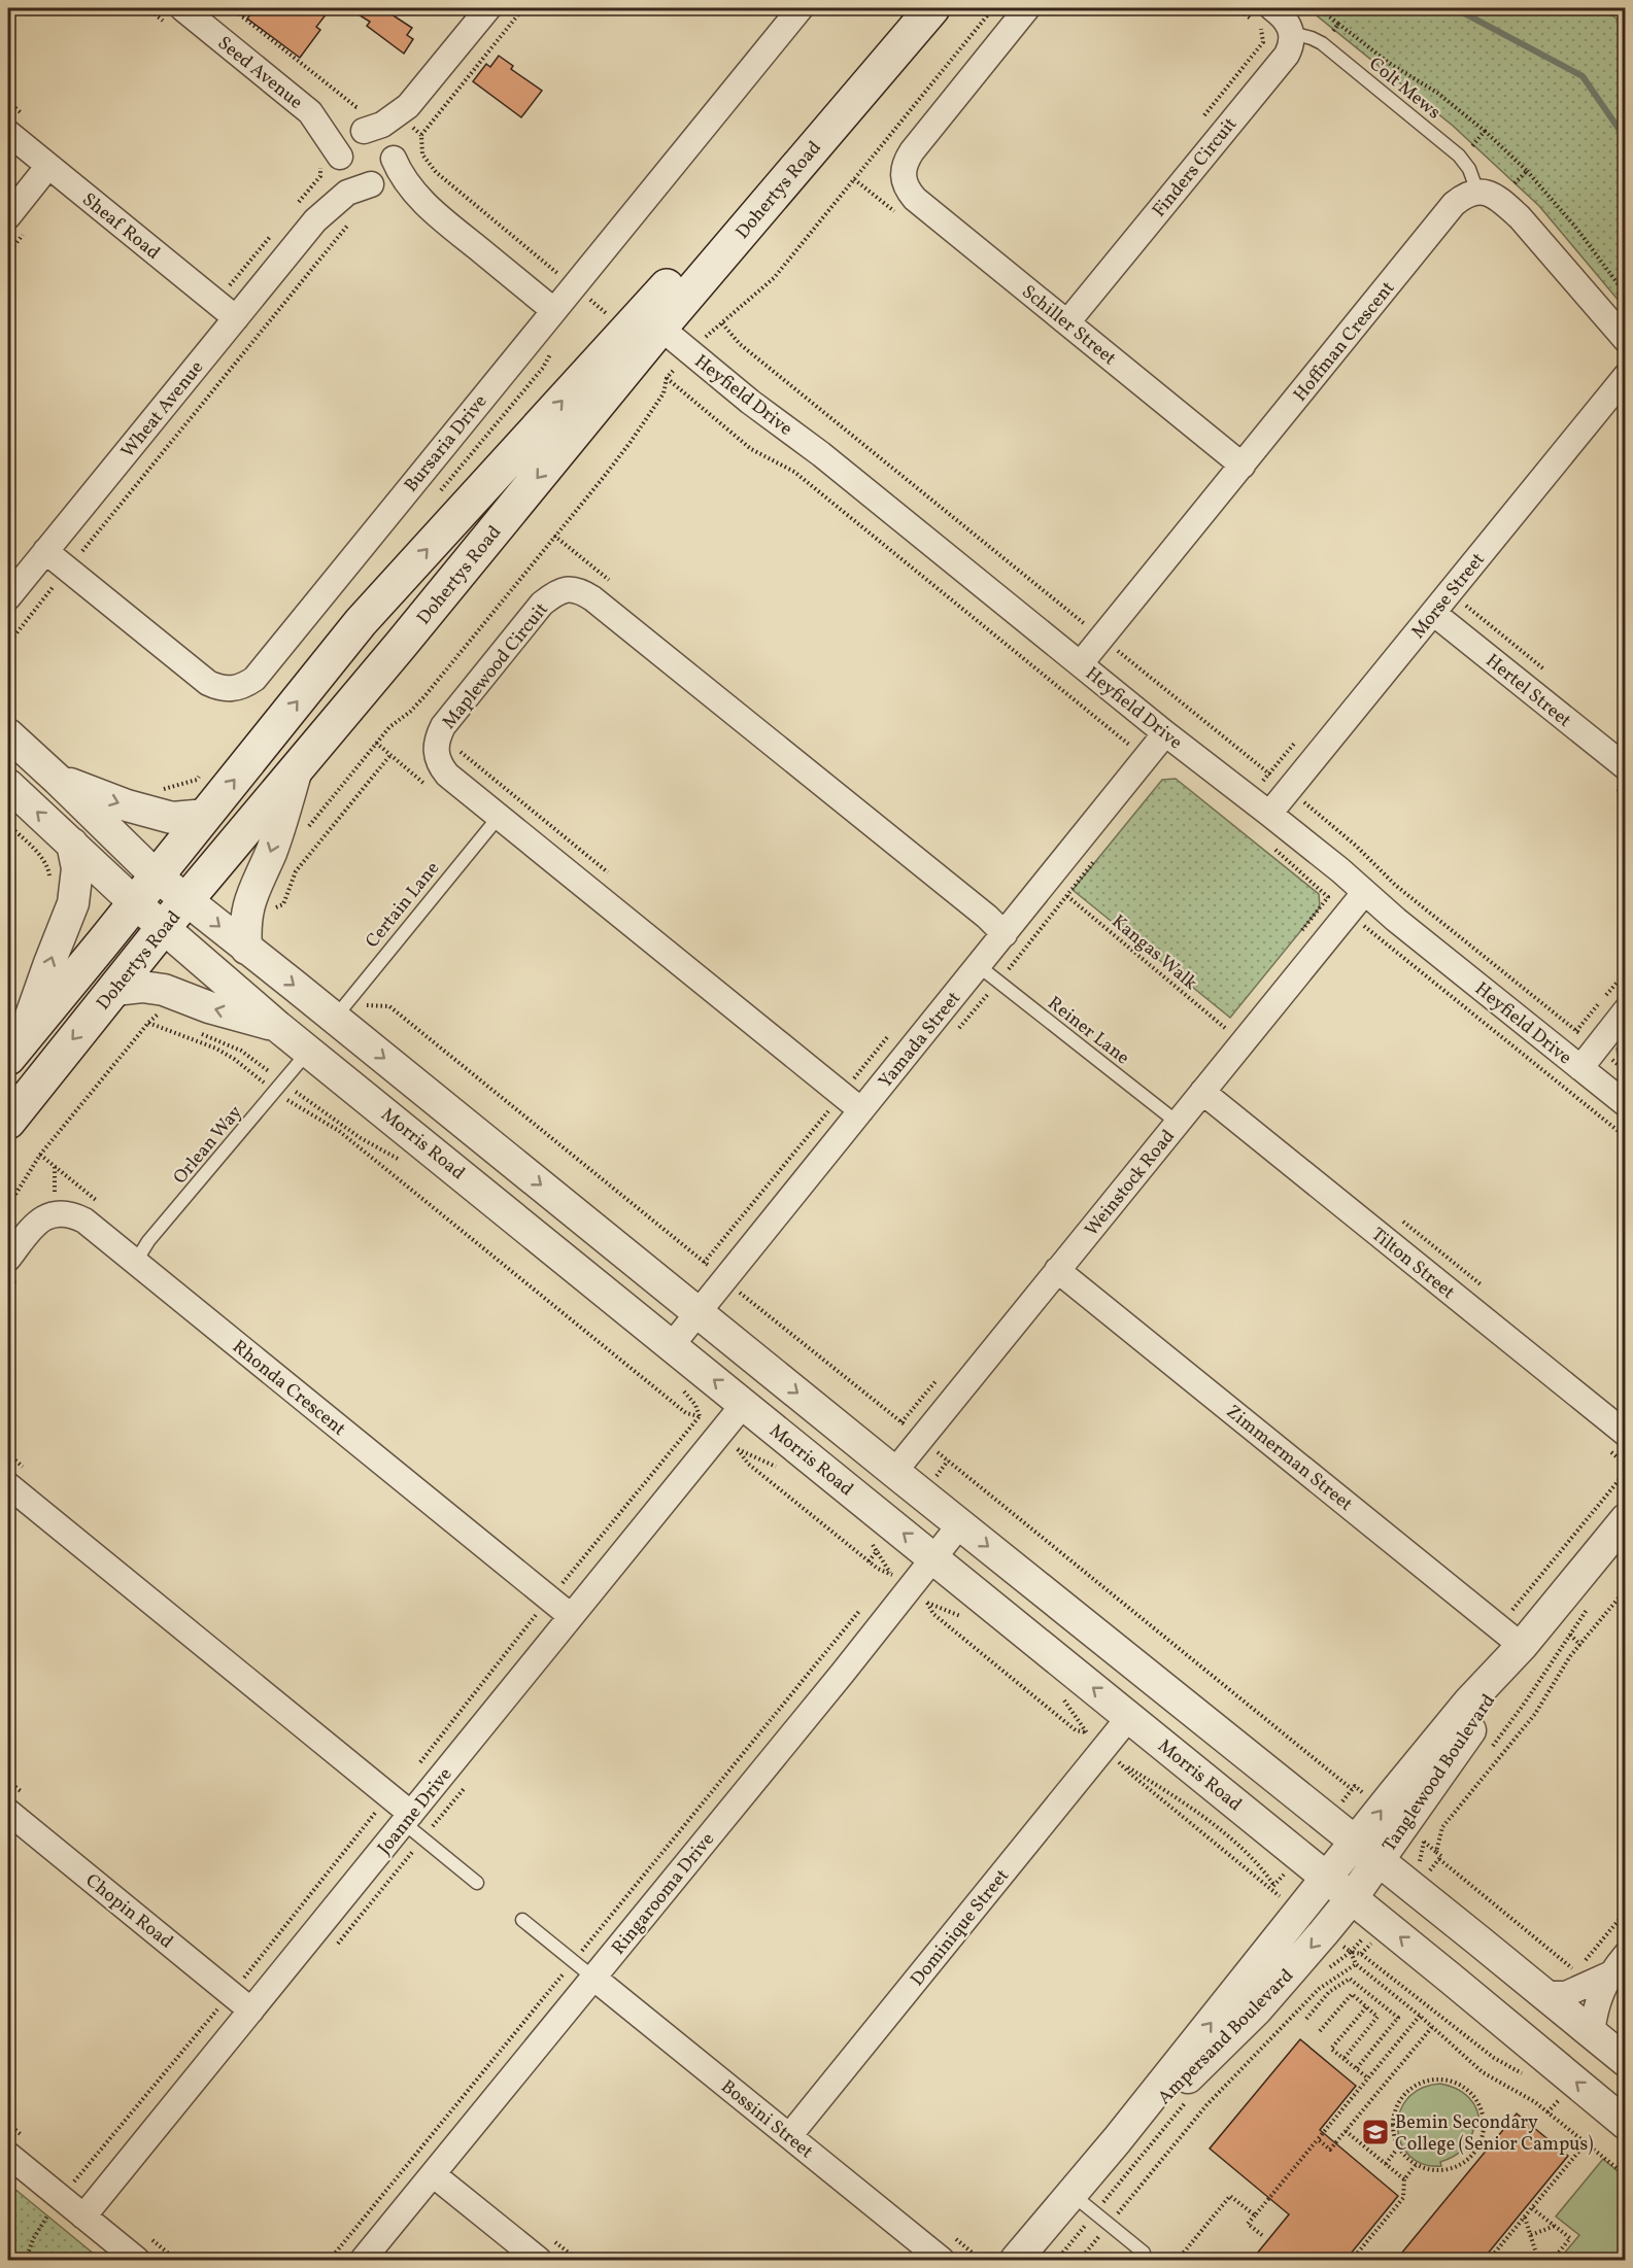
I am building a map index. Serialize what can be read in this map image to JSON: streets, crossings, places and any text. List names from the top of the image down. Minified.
{"streets":{"main road":["Dohertys Road"],"street":["Seed Avenue","Finders Circuit","Sheaf Road","Schiller Street","Hoffman Crescent","Heyfield Drive","Wheat Avenue","Bursaria Drive","Morse Street","Maplewood Circuit","Hertel Street","Yamada Street","Morris Road","Weinstock Road","Tilton Street","Rhonda Crescent","Zimmerman Street","Tanglewood Boulevard","Joanne Drive","Ringarooma Drive","Chopin Road","Dominique Street","Ampersand Boulevard","Bossini Street"],"lane":["Colt Mews","Certain Lane","Reiner Lane","Orlean Way"],"path":["Kangas Walk"]},"crossings":[["Seed Avenue","Wheat Avenue"],["Colt Mews","Finders Circuit"],["Colt Mews","Hoffman Crescent"],["Finders Circuit","Schiller Street"],["Dohertys Road","Heyfield Drive"],["Dohertys Road","Morris Road"],["Sheaf Road","Wheat Avenue"],["Schiller Street","Hoffman Crescent"],["Hoffman Crescent","Heyfield Drive"],["Heyfield Drive","Morse Street"],["Heyfield Drive","Yamada Street"],["Heyfield Drive","Weinstock Road"],["Wheat Avenue","Bursaria Drive"],["Morse Street","Hertel Street"],["Maplewood Circuit","Certain Lane"],["Maplewood Circuit","Yamada Street"],["Reiner Lane","Yamada Street"],["Reiner Lane","Weinstock Road"],["Yamada Street","Morris Road"],["Morris Road","Orlean Way"],["Morris Road","Tanglewood Boulevard"],["Morris Road","Joanne Drive"],["Morris Road","Ringarooma Drive"],["Morris Road","Dominique Street"],["Morris Road","Ampersand Boulevard"],["Orlean Way","Rhonda Crescent"],["Weinstock Road","Tilton Street"],["Weinstock Road","Zimmerman Street"],["Rhonda Crescent","Joanne Drive"],["Zimmerman Street","Tanglewood Boulevard"],["Tanglewood Boulevard","Ampersand Boulevard"],["Joanne Drive","Chopin Road"],["Ringarooma Drive","Bossini Street"],["Dominique Street","Bossini Street"]],"places":{"school or university":["Bemin Secondary College (Senior Campus)"]}}
